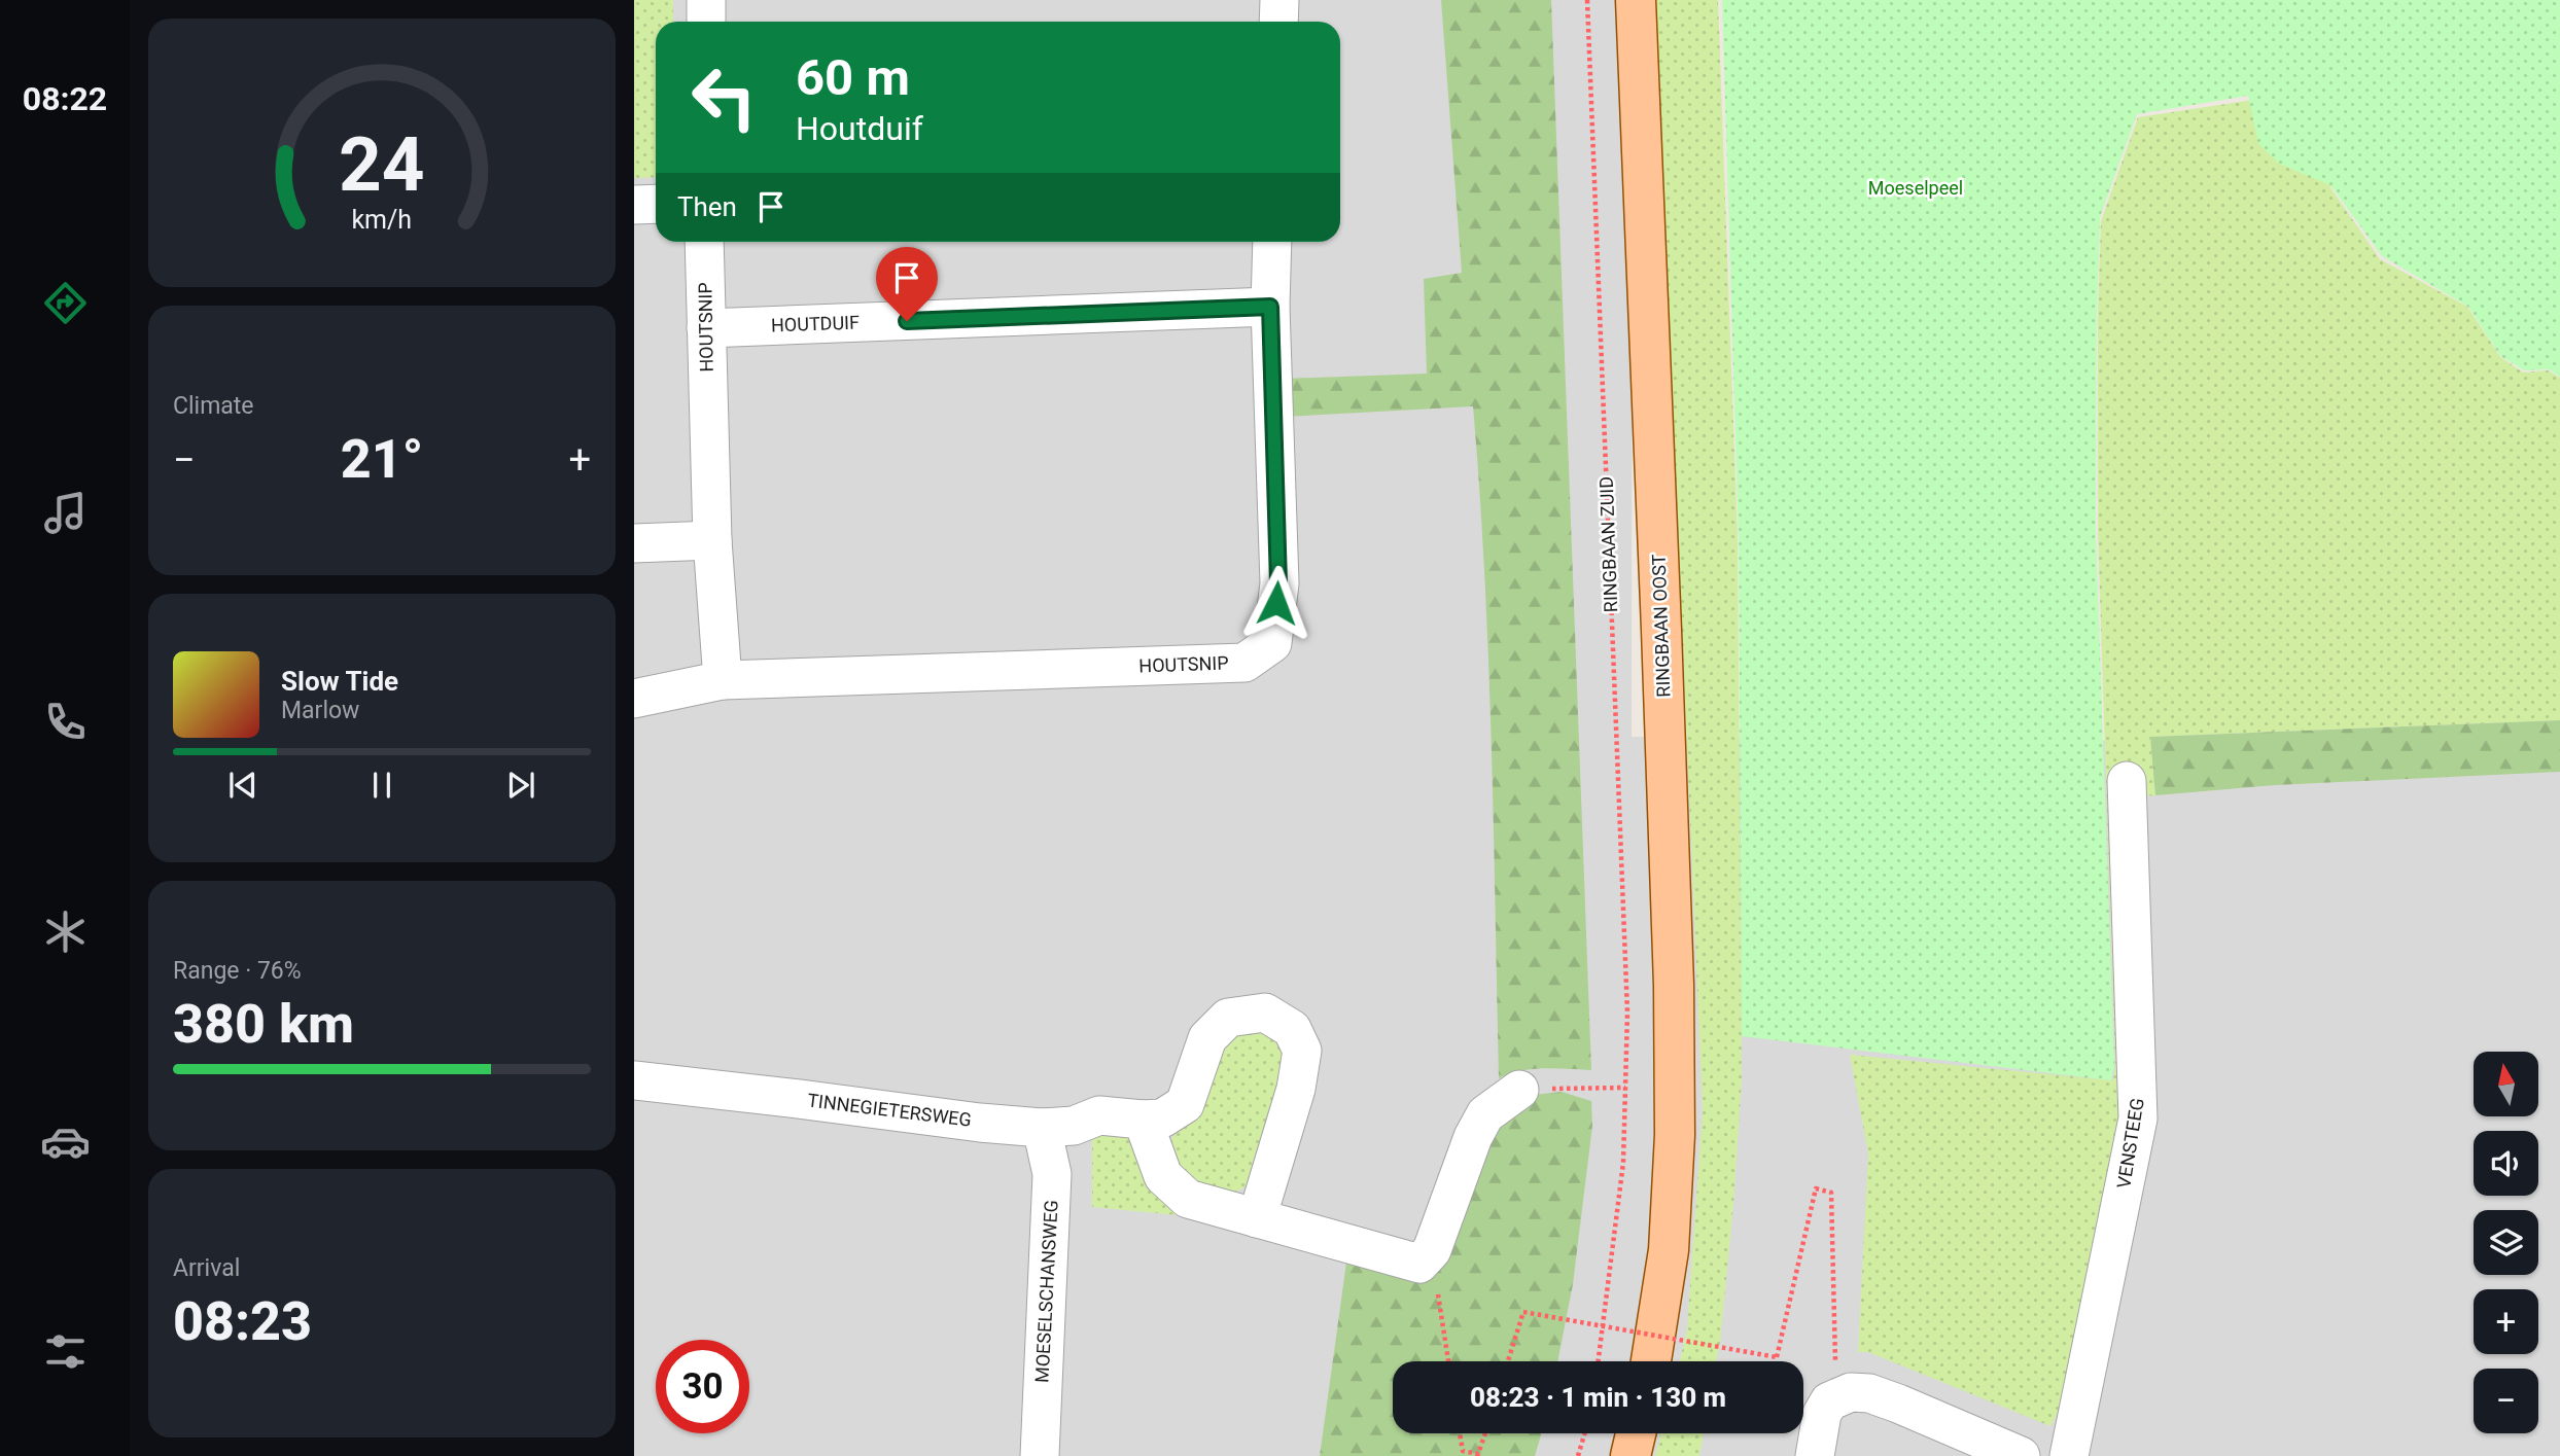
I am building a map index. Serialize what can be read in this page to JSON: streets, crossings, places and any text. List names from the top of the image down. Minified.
{"streets":{"main road":["RINGBAAN OOST"],"street":["HOUTDUIF","HOUTSNIP","TINNEGIETERSWEG","VENSTEEG","MOESELSCHANSWEG"],"path":["RINGBAAN ZUID"]},"crossings":[["HOUTDUIF","HOUTSNIP"],["TINNEGIETERSWEG","MOESELSCHANSWEG"]],"parks":["Moeselpeel"],"north":"top","page":{"tabs":"08:22","turn":["60 m","Houtduif"],"then":"Then","tile":["Climate",["Range · 76%","380 km"],["Arrival","08:23"]],"heat":["−","21°","+"],"song":["Slow Tide","Marlow"],"map_buttons":["+","−"],"limit":"30","trip":"08:23 · 1 min · 130 m","gauge":["24","km/h"]}}
